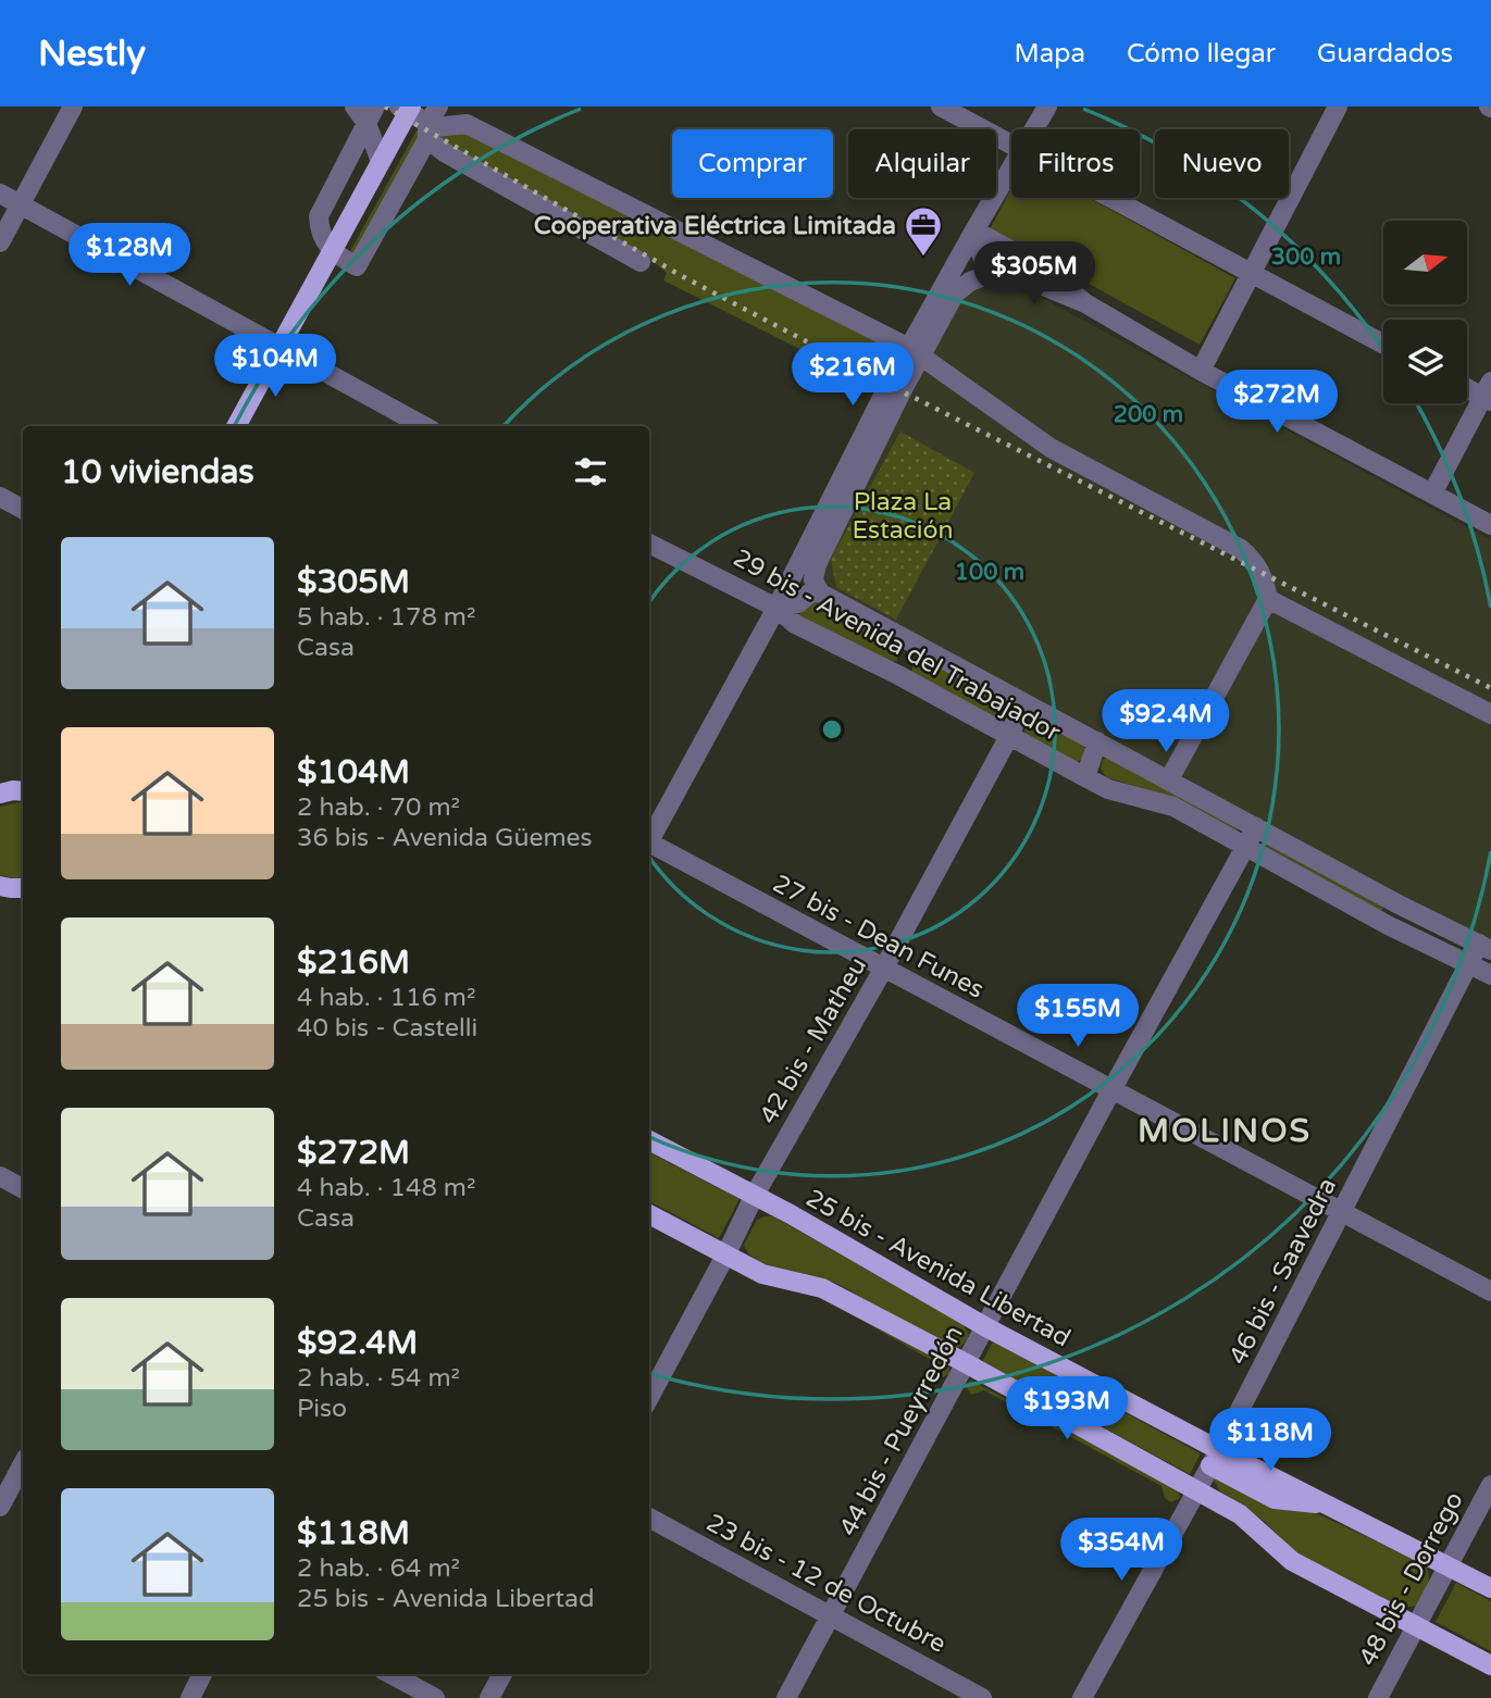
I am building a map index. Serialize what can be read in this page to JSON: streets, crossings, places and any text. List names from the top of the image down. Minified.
{"streets":{"main road":["25 bis - Avenida Libertad"],"street":["29 bis - Avenida del Trabajador","27 bis - Dean Funes","42 bis - Matheu","46 bis - Saavedra","44 bis - Pueyrredón","48 bis - Dorrego","23 bis - 12 de Octubre"]},"crossings":[["29 bis - Avenida del Trabajador","42 bis - Matheu"],["29 bis - Avenida del Trabajador","46 bis - Saavedra"],["29 bis - Avenida del Trabajador","44 bis - Pueyrredón"],["27 bis - Dean Funes","42 bis - Matheu"],["27 bis - Dean Funes","46 bis - Saavedra"],["27 bis - Dean Funes","44 bis - Pueyrredón"],["42 bis - Matheu","25 bis - Avenida Libertad"],["25 bis - Avenida Libertad","46 bis - Saavedra"],["25 bis - Avenida Libertad","44 bis - Pueyrredón"],["25 bis - Avenida Libertad","48 bis - Dorrego"],["44 bis - Pueyrredón","23 bis - 12 de Octubre"]],"districts":["MOLINOS"],"parks":["Plaza La Estación"],"places":{"office":["Cooperativa Eléctrica Limitada"]},"north":"right","page":{"header":"Nestly","nav":["Mapa","Cómo llegar","Guardados"],"chip":["Comprar","Alquilar","Filtros","Nuevo"],"price":["$128M","$305M","$104M","$216M","$272M","$92.4M","$155M","$193M","$118M","$354M"],"heading":"10 viviendas","list":[{"name":"$305M","note":"5 hab. · 178 m² · Casa"},{"name":"$104M","note":"2 hab. · 70 m² · 36 bis - Avenida Güemes"},{"name":"$216M","note":"4 hab. · 116 m² · 40 bis - Castelli"},{"name":"$272M","note":"4 hab. · 148 m² · Casa"},{"name":"$92.4M","note":"2 hab. · 54 m² · Piso"},{"name":"$118M","note":"2 hab. · 64 m² · 25 bis - Avenida Libertad"}]},"rings":["300 m","200 m","100 m"]}
